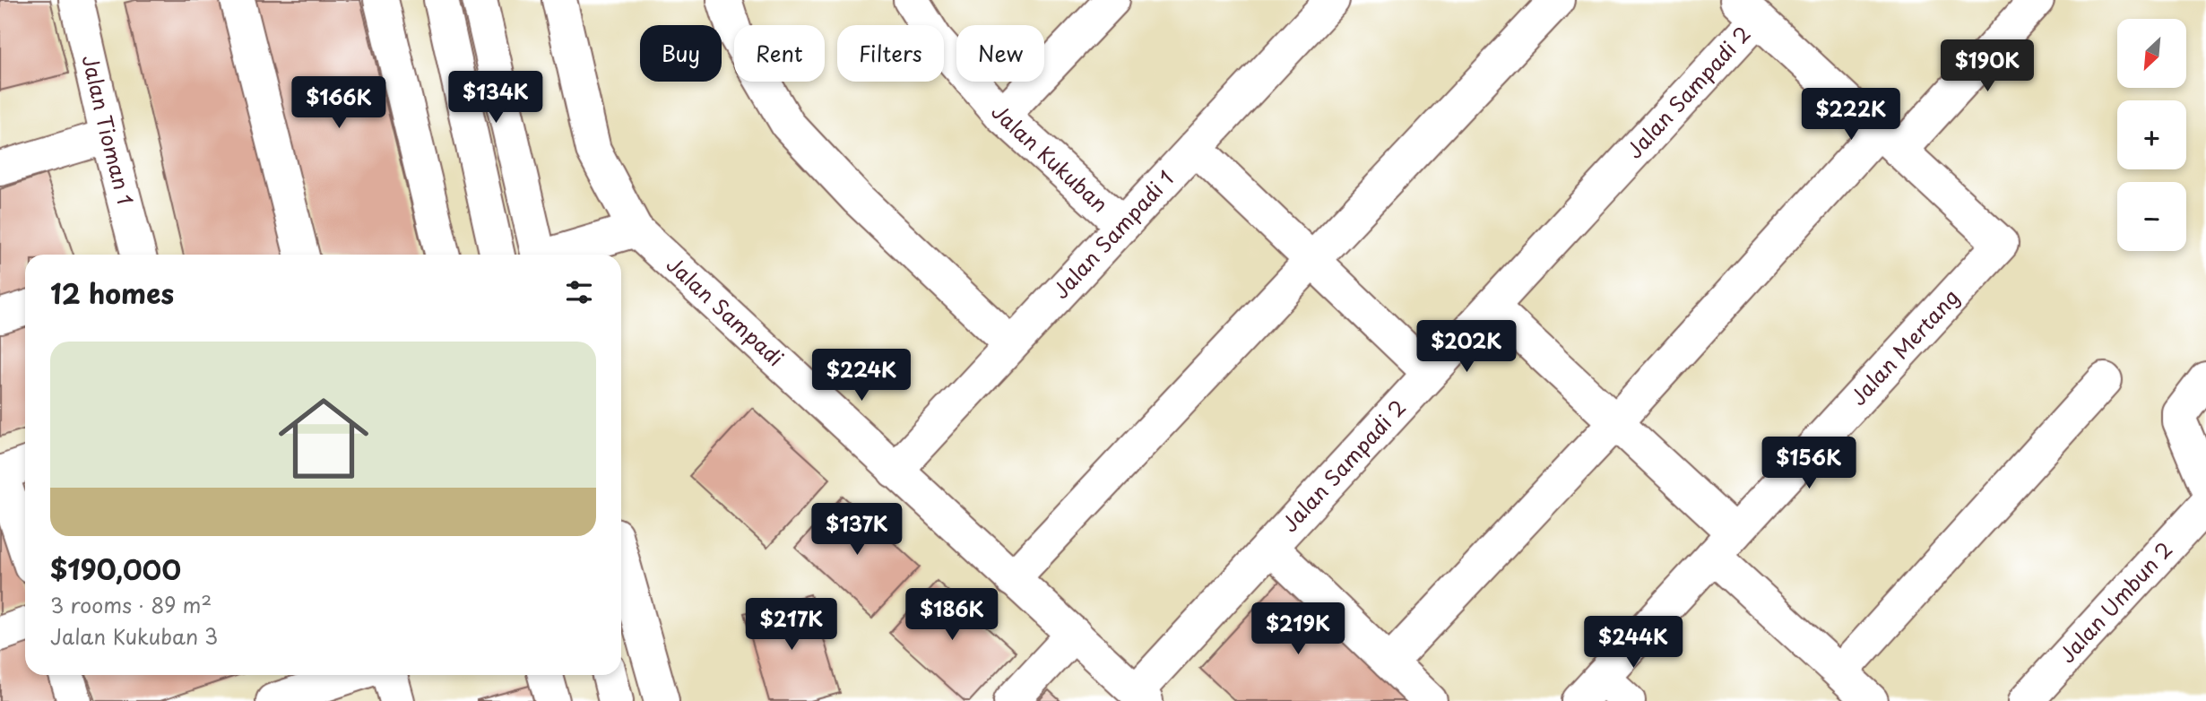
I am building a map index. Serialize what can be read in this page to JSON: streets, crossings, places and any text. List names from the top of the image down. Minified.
{"streets":{"street":["Jalan Sampadi 2","Jalan Tioman 1","Jalan Kukuban","Jalan Sampadi 1","Jalan Sampadi","Jalan Mertang","Jalan Umbun 2"]},"crossings":[["Jalan Sampadi 2","Jalan Sampadi"],["Jalan Kukuban","Jalan Sampadi 1"],["Jalan Sampadi 1","Jalan Sampadi"]],"north":"bottom left","page":{"map_buttons":["+","−"],"chip":["Buy","Rent","Filters","New"],"price":["$190K","$134K","$166K","$222K","$202K","$224K","$156K","$137K","$186K","$217K","$219K","$244K"],"heading":"12 homes","list":[{"name":"$190,000","note":"3 rooms · 89 m² · Jalan Kukuban 3"}]}}
